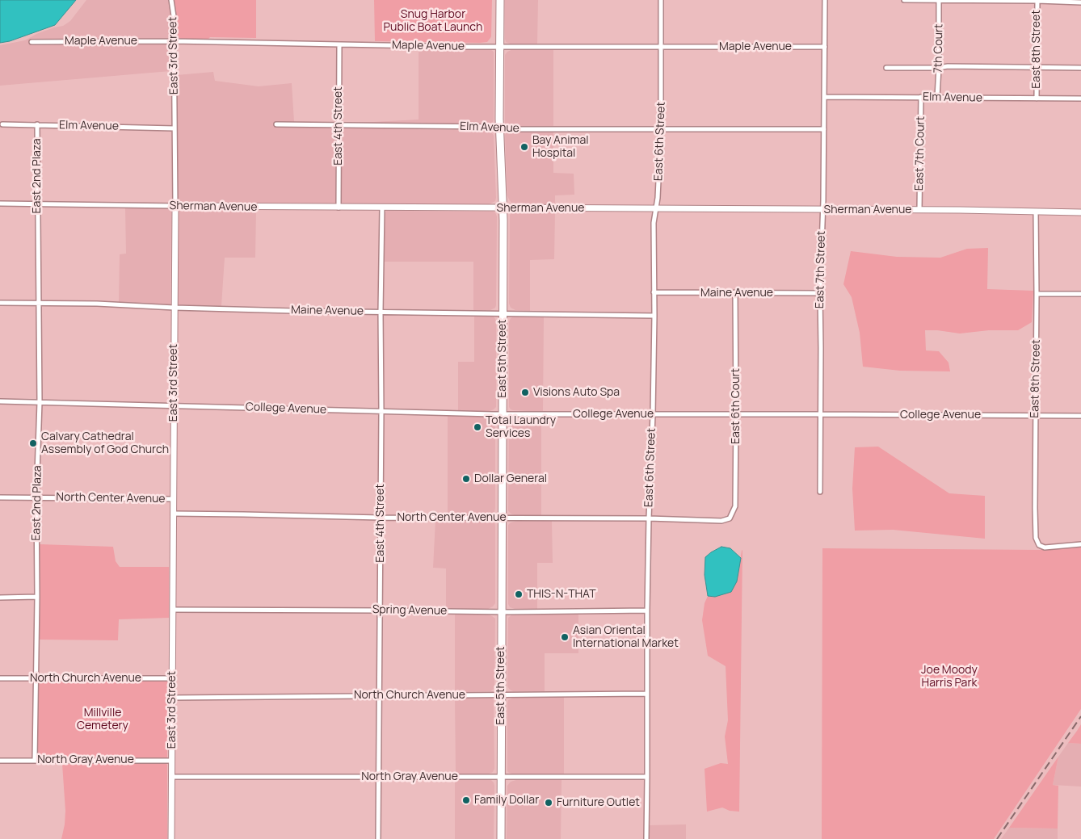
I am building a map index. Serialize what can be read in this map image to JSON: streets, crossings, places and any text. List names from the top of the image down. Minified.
{"streets":{"main road":["East 5th Street"],"street":["Maple Avenue","7th Court","East 8th Street","East 3rd Street","Elm Avenue","East 4th Street","East 6th Street","East 7th Court","East 2nd Plaza","Sherman Avenue","East 7th Street","Maine Avenue","East 6th Court","College Avenue","North Center Avenue","Spring Avenue","North Church Avenue","North Gray Avenue"]},"crossings":[["Maple Avenue","East 3rd Street"],["Maple Avenue","East 4th Street"],["Maple Avenue","East 6th Street"],["Maple Avenue","East 7th Street"],["Maple Avenue","East 5th Street"],["7th Court","Elm Avenue"],["East 8th Street","Elm Avenue"],["East 8th Street","Sherman Avenue"],["East 8th Street","College Avenue"],["East 3rd Street","Elm Avenue"],["East 3rd Street","Sherman Avenue"],["East 3rd Street","Maine Avenue"],["East 3rd Street","College Avenue"],["East 3rd Street","North Center Avenue"],["East 3rd Street","Spring Avenue"],["East 3rd Street","North Church Avenue"],["East 3rd Street","North Gray Avenue"],["Elm Avenue","East 4th Street"],["Elm Avenue","East 6th Street"],["Elm Avenue","East 7th Court"],["Elm Avenue","East 2nd Plaza"],["Elm Avenue","East 7th Street"],["Elm Avenue","East 5th Street"],["East 4th Street","Sherman Avenue"],["East 4th Street","Maine Avenue"],["East 4th Street","College Avenue"],["East 4th Street","North Center Avenue"],["East 4th Street","Spring Avenue"],["East 4th Street","North Church Avenue"],["East 4th Street","North Gray Avenue"],["East 6th Street","Sherman Avenue"],["East 6th Street","Maine Avenue"],["East 6th Street","College Avenue"],["East 6th Street","North Center Avenue"],["East 6th Street","Spring Avenue"],["East 6th Street","North Church Avenue"],["East 6th Street","North Gray Avenue"],["East 7th Court","Sherman Avenue"],["East 2nd Plaza","Sherman Avenue"],["East 2nd Plaza","Maine Avenue"],["East 2nd Plaza","College Avenue"],["East 2nd Plaza","North Center Avenue"],["East 2nd Plaza","North Church Avenue"],["East 2nd Plaza","North Gray Avenue"],["Sherman Avenue","East 7th Street"],["Sherman Avenue","East 5th Street"],["East 7th Street","Maine Avenue"],["East 7th Street","College Avenue"],["Maine Avenue","East 5th Street"],["Maine Avenue","East 6th Court"],["East 5th Street","College Avenue"],["East 5th Street","North Center Avenue"],["East 5th Street","Spring Avenue"],["East 5th Street","North Church Avenue"],["East 5th Street","North Gray Avenue"],["East 6th Court","College Avenue"],["East 6th Court","North Center Avenue"]],"parks":["Snug Harbor Public Boat Launch","Joe Moody Harris Park","Millville Cemetery"],"places":["Bay Animal Hospital","Visions Auto Spa","Total Laundry Services","Calvary Cathedral Assembly of God Church","Dollar General","THIS-N-THAT","Asian Oriental International Market","Family Dollar","Furniture Outlet"]}
